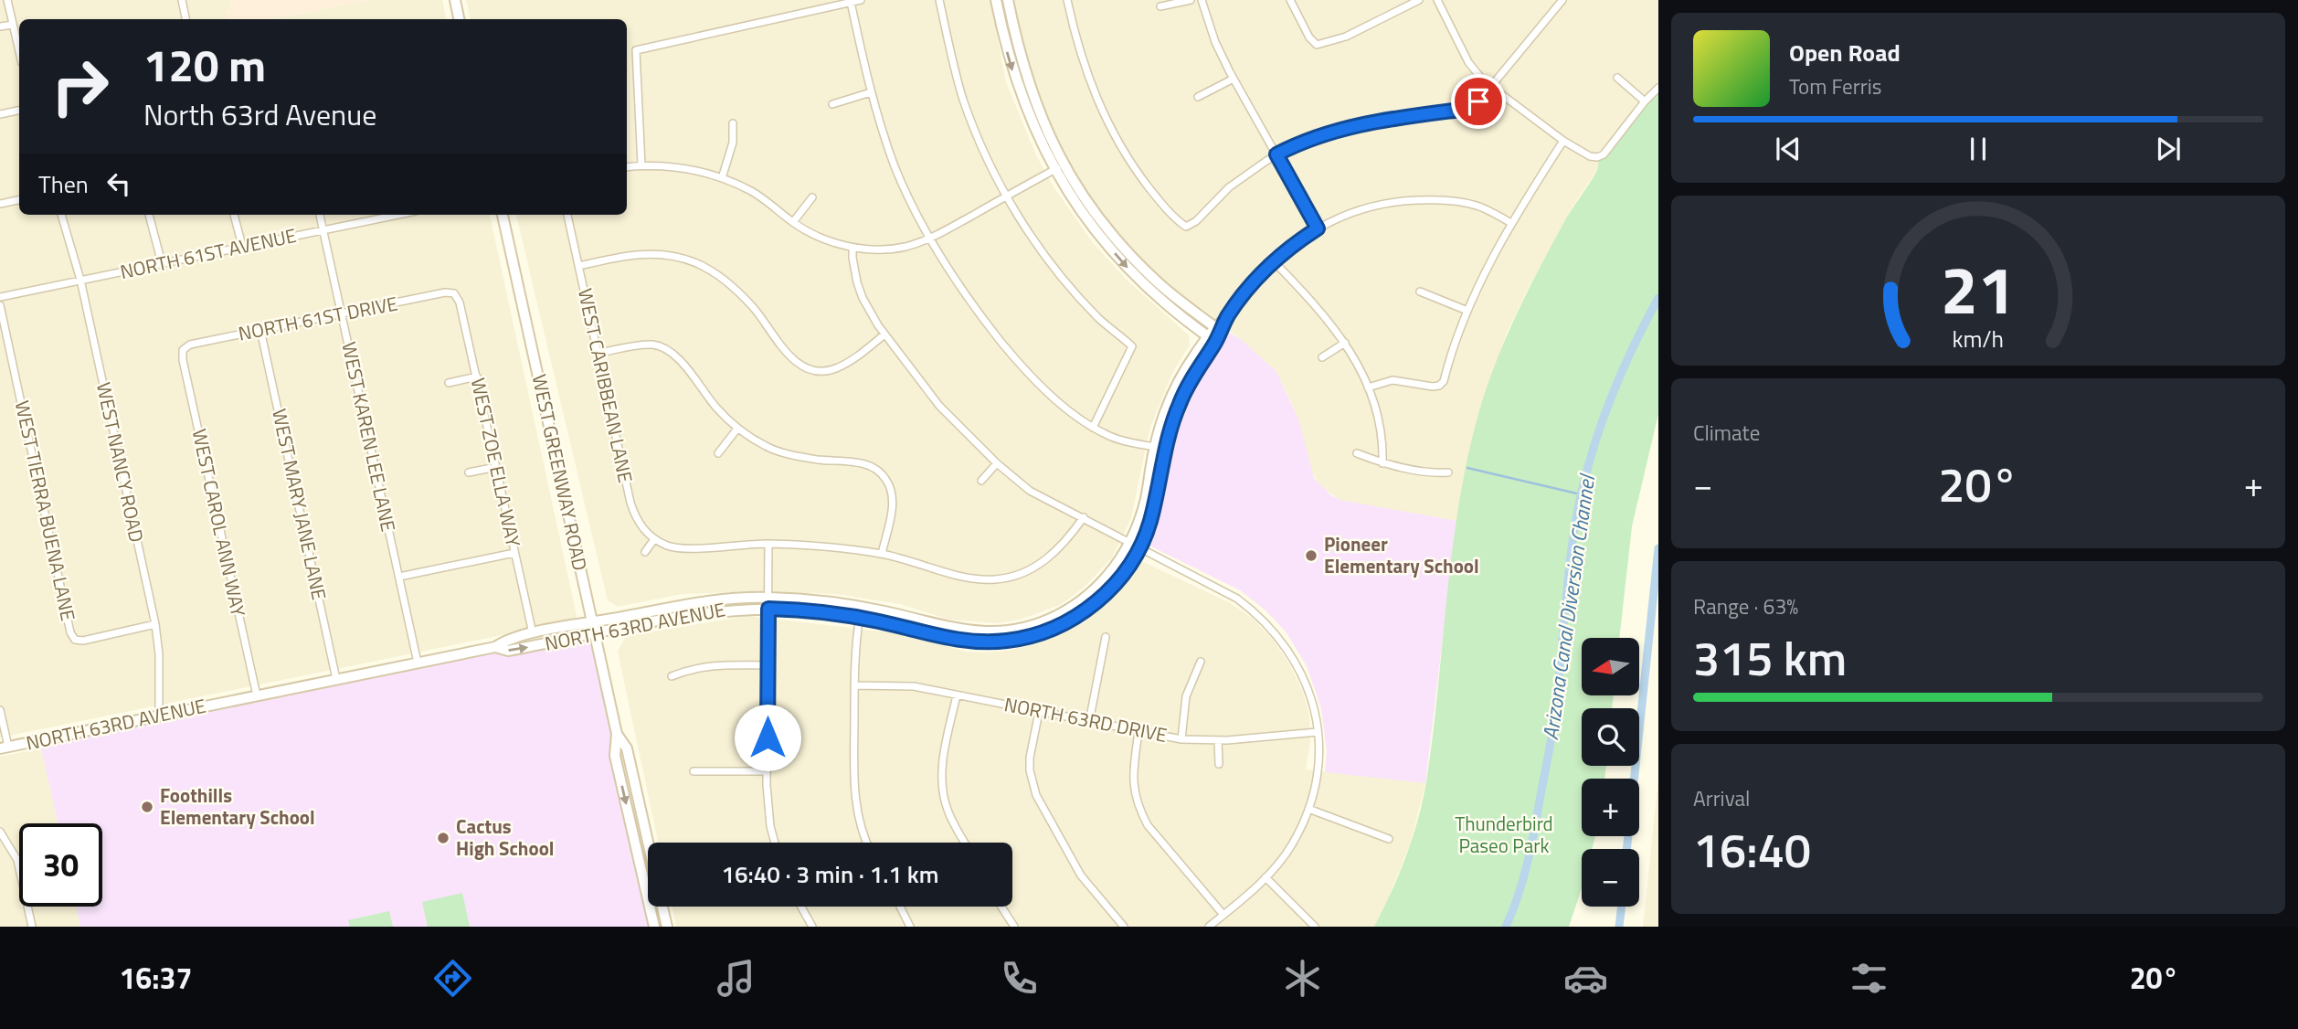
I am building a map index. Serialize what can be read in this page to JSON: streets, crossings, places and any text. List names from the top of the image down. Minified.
{"streets":{"street":["NORTH 61ST AVENUE","NORTH 61ST DRIVE","WEST CARIBBEAN LANE","WEST KAREN LEE LANE","WEST NANCY ROAD","WEST ZOE ELLA WAY","WEST GREENWAY ROAD","WEST MARY JANE LANE","WEST TIERRA BUENA LANE","WEST CAROL ANN WAY","NORTH 63RD AVENUE","NORTH 63RD DRIVE"]},"crossings":[["NORTH 61ST AVENUE","WEST KAREN LEE LANE"],["NORTH 61ST AVENUE","WEST NANCY ROAD"],["NORTH 61ST DRIVE","WEST KAREN LEE LANE"],["NORTH 61ST DRIVE","WEST ZOE ELLA WAY"],["NORTH 61ST DRIVE","WEST MARY JANE LANE"],["NORTH 61ST DRIVE","WEST CAROL ANN WAY"],["WEST KAREN LEE LANE","NORTH 63RD AVENUE"],["WEST NANCY ROAD","WEST TIERRA BUENA LANE"],["WEST NANCY ROAD","NORTH 63RD AVENUE"],["WEST ZOE ELLA WAY","NORTH 63RD AVENUE"],["WEST GREENWAY ROAD","NORTH 63RD AVENUE"],["WEST MARY JANE LANE","NORTH 63RD AVENUE"],["WEST CAROL ANN WAY","NORTH 63RD AVENUE"]],"water":["Arizona Canal Diversion Channel"],"parks":["Thunderbird Paseo Park"],"places":["Pioneer Elementary School","Foothills Elementary School","Cactus High School"],"north":"left","page":{"turn":["120 m","North 63rd Avenue"],"song":["Open Road","Tom Ferris"],"then":"Then","tile":["Climate",["Range · 63%","315 km"],["Arrival","16:40"]],"heat":["−","20°","+"],"map_buttons":["+","−"],"limit":"30","trip":"16:40 · 3 min · 1.1 km","tabs":["16:37","20°"],"gauge":["21","km/h"]}}
